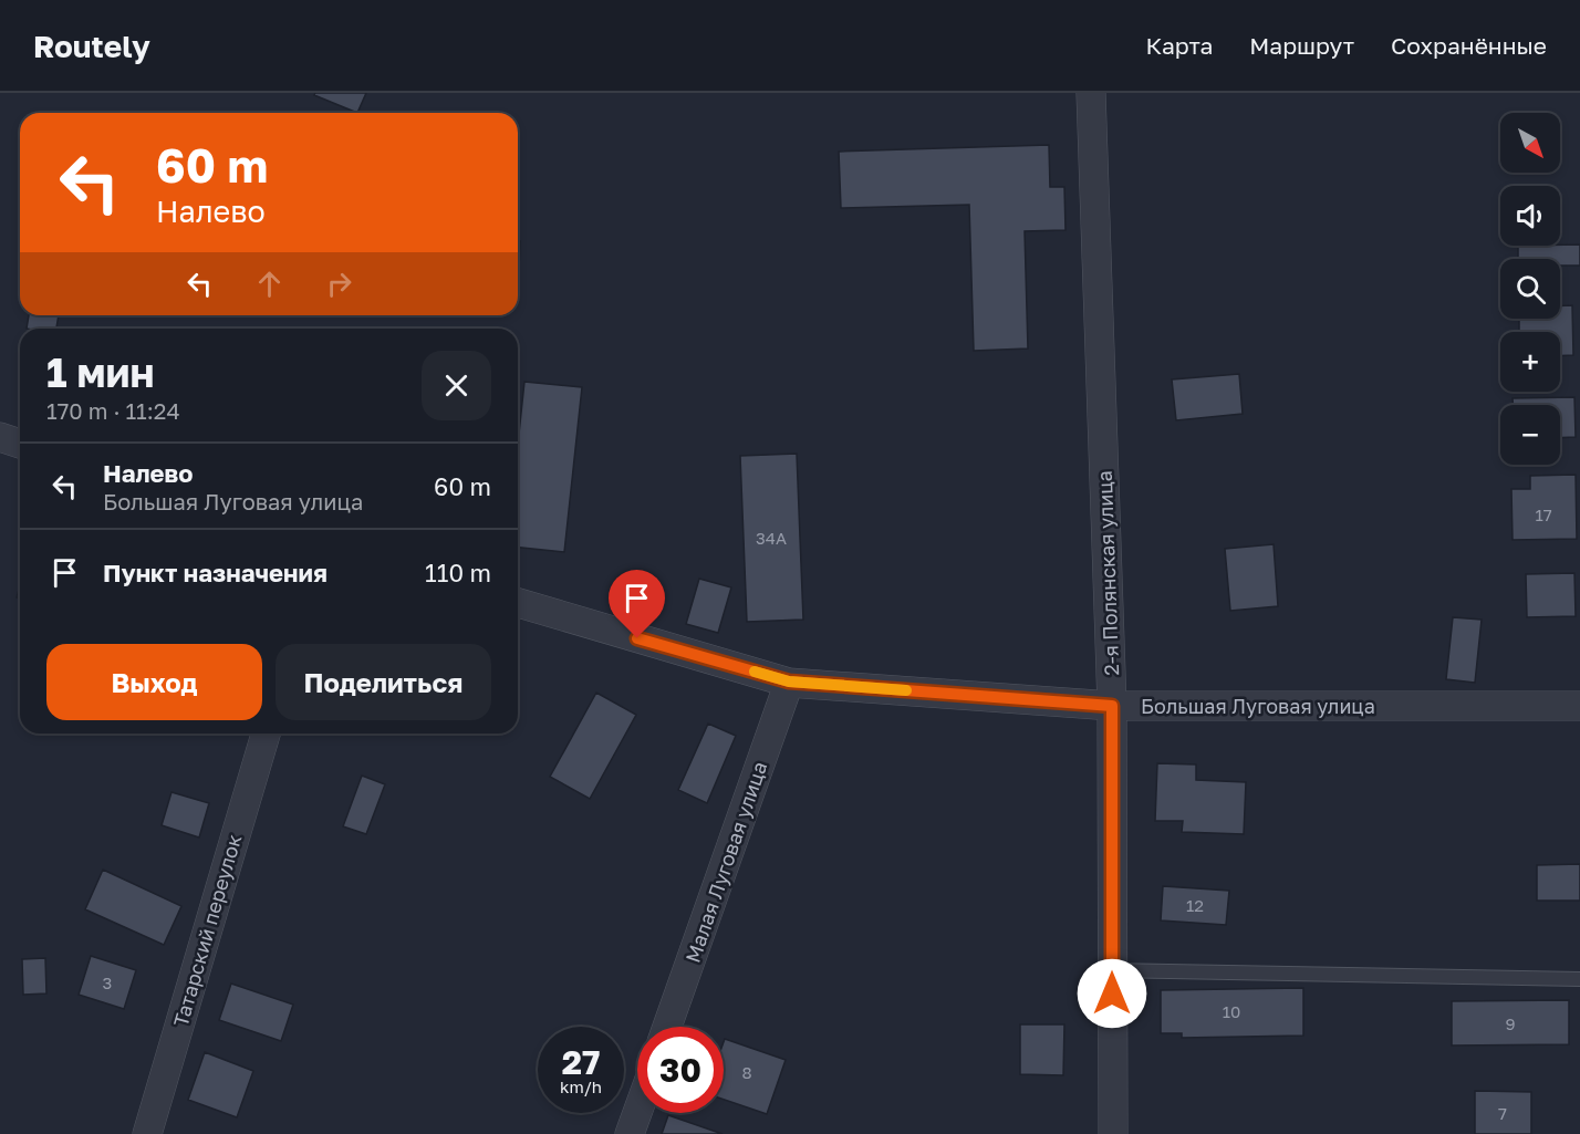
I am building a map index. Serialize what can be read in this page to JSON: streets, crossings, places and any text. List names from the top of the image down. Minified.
{"streets":{"street":["2-я Полянская улица","Большая Луговая улица","Малая Луговая улица","Татарский переулок"]},"crossings":[["2-я Полянская улица","Большая Луговая улица"],["Большая Луговая улица","Малая Луговая улица"]],"house_numbers":["17","34А","12","3","10","9","8","7"],"north":"bottom right","page":{"header":"Routely","nav":["Карта","Маршрут","Сохранённые"],"map_buttons":["+","−"],"turn":["60 m","Налево"],"heading":["1 мин","170 m · 11:24"],"list":[{"name":"Налево","note":"Большая Луговая улица","value":"60 m"},{"name":"Пункт назначения","value":"110 m"}],"buttons":["Выход","Поделиться"],"speed":"27 km/h","limit":"30"}}
